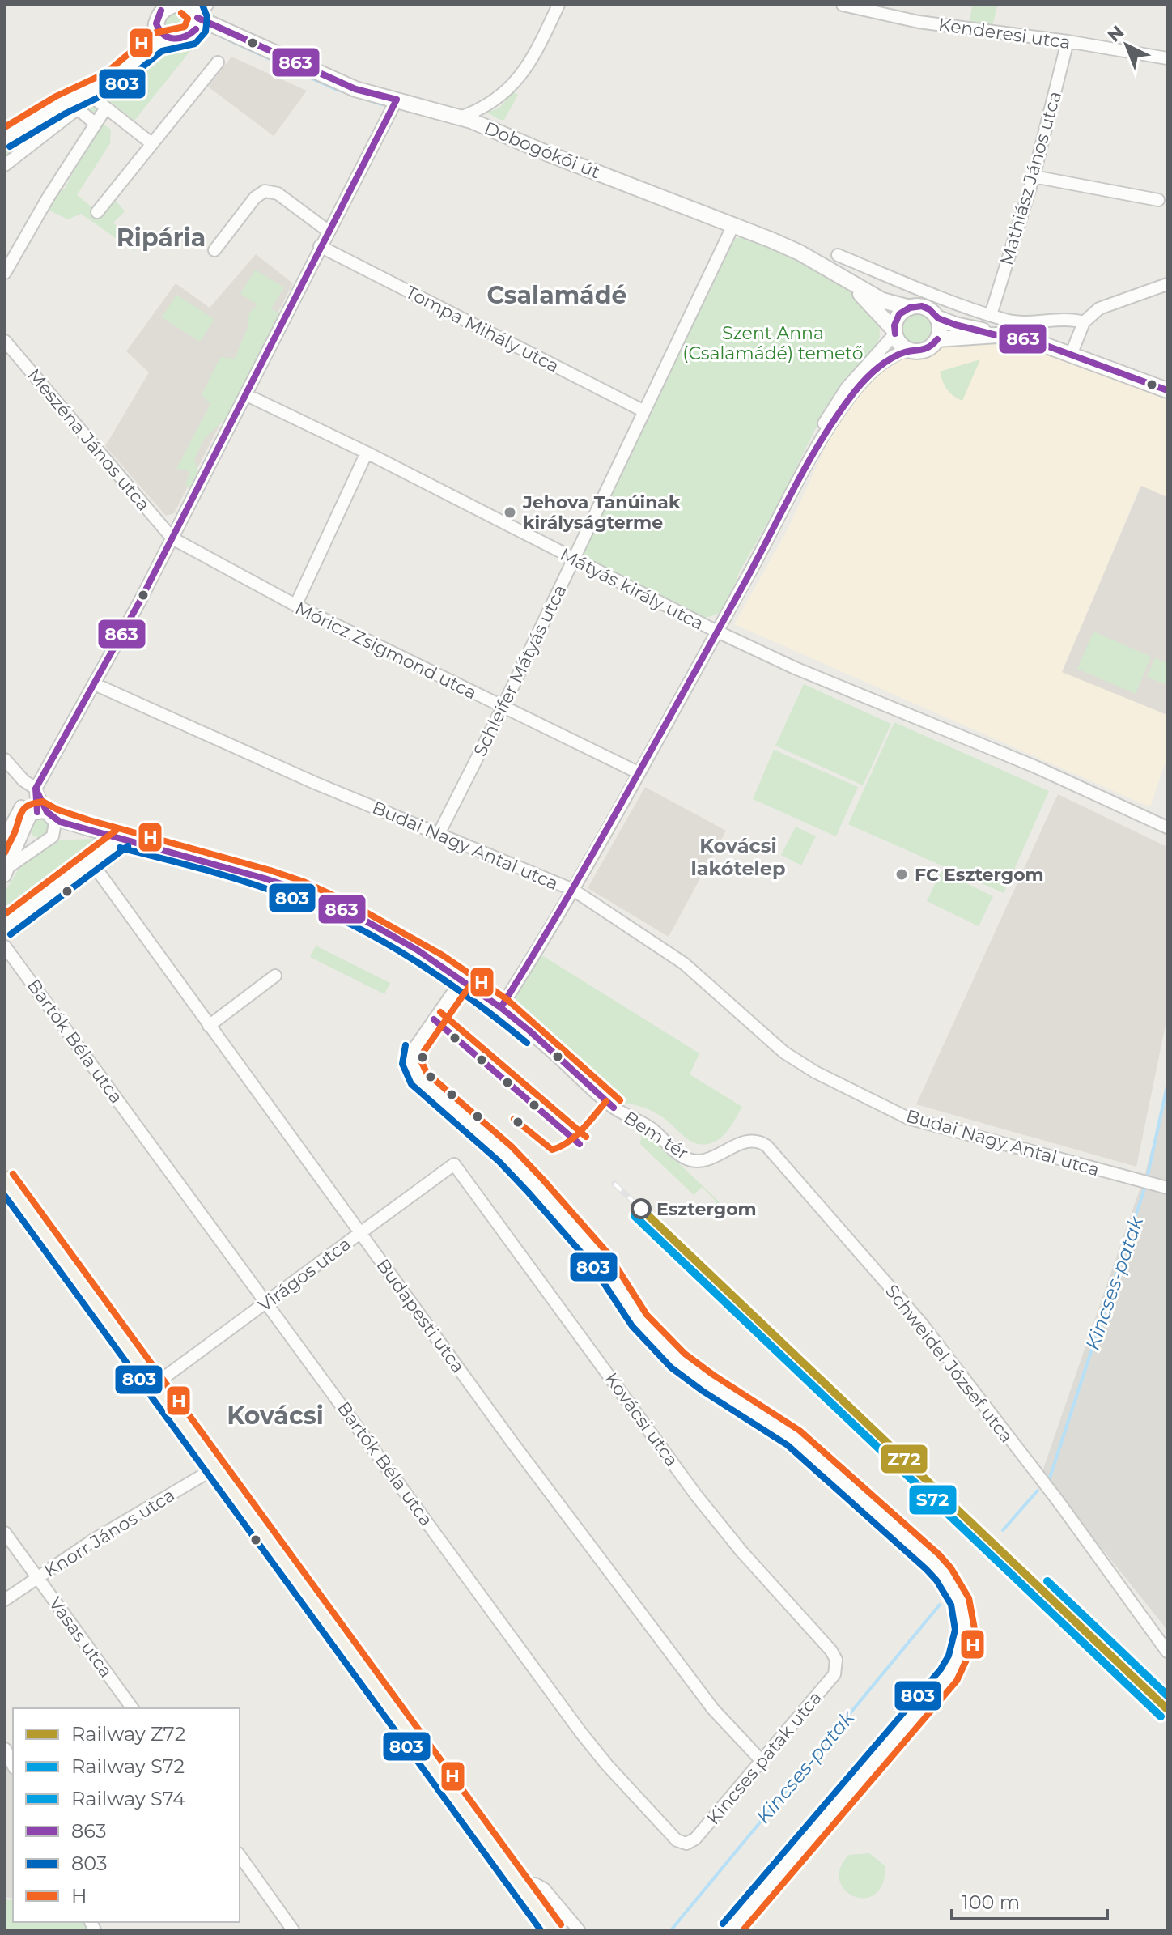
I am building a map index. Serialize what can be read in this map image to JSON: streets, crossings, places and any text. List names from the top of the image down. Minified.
{"streets":{"main road":["Dobogókői út"],"street":["Kenderesi utca","Mathiász János utca","Tompa Mihály utca","Meszéna János utca","Mátyás király utca","Móricz Zsigmond utca","Schleifer Mátyás utca","Budai Nagy Antal utca","Bartók Béla utca","Bem tér","Virágos utca","Budapesti utca","Schweidel József utca","Kovácsi utca","Knorr János utca","Vasas utca","Kincses patak utca"]},"crossings":[["Kenderesi utca","Mathiász János utca"],["Dobogókői út","Schleifer Mátyás utca"],["Tompa Mihály utca","Schleifer Mátyás utca"],["Meszéna János utca","Móricz Zsigmond utca"],["Mátyás király utca","Schleifer Mátyás utca"],["Móricz Zsigmond utca","Schleifer Mátyás utca"],["Schleifer Mátyás utca","Budai Nagy Antal utca"],["Bartók Béla utca","Virágos utca"],["Bartók Béla utca","Kincses patak utca"],["Bem tér","Schweidel József utca"],["Virágos utca","Budapesti utca"],["Virágos utca","Kovácsi utca"],["Budapesti utca","Kincses patak utca"],["Kovácsi utca","Kincses patak utca"],["Knorr János utca","Vasas utca"]],"districts":["Ripária","Csalamádé","Kovácsi lakótelep","Kovácsi"],"water":["Kincses-patak"],"parks":["Szent Anna (Csalamádé) temető"],"places":["Jehova Tanúinak királyságterme","FC Esztergom","Esztergom"],"lines":["transit line 803","transit line 863","transit line H","rail line Z72","rail line S72","rail line S74"],"legend":["Railway Z72","Railway S72","Railway S74","863","803","H"],"scale_bar":"100 m","north":"top left"}
